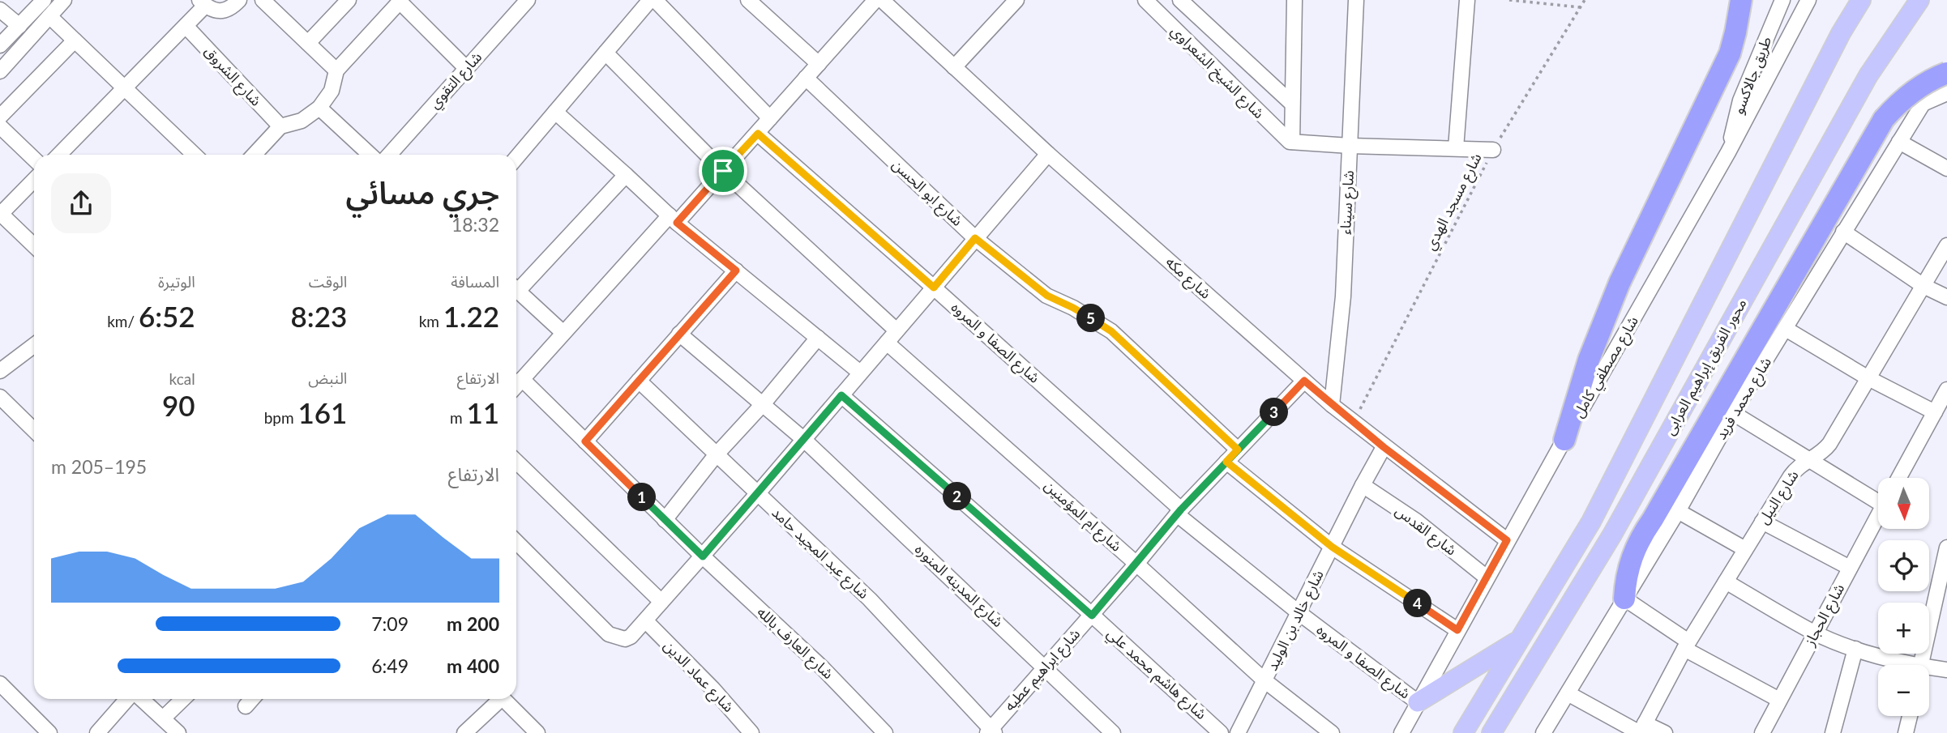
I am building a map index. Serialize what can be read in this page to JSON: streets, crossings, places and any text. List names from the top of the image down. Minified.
{"streets":{"main road":["محور الفريق إبراهيم العرابى"],"street":["شارع الشيخ الشعراوي","طريق جالاكسو","شارع الشروق","شارع التقوي","شارع ابو الحسن","شارع سيناء","شارع مكه","شارع الصفا و المروه","شارع مصطفي كامل","شارع محمد فريد","شارع النيل","شارع ام المؤمنين","شارع القدس","شارع عبد المجيد حامد","شارع المدينه المنوره","شارع الحجاز","شارع خالد بن الوليد","شارع العارف بالله","شارع ابراهيم عطيه","شارع هاشم محمد علي","شارع عماد الدين"],"path":["شارع مسجد الهدي"]},"crossings":[["طريق جالاكسو","شارع مصطفي كامل"],["شارع ابو الحسن","شارع ابراهيم عطيه"],["شارع مسجد الهدي","شارع مكه"],["شارع سيناء","شارع مكه"],["شارع مكه","شارع مصطفي كامل"],["شارع مكه","شارع خالد بن الوليد"],["شارع مكه","شارع ابراهيم عطيه"],["شارع الصفا و المروه","شارع مصطفي كامل"],["شارع الصفا و المروه","شارع خالد بن الوليد"],["شارع الصفا و المروه","شارع ابراهيم عطيه"],["شارع مصطفي كامل","شارع القدس"],["شارع ام المؤمنين","شارع خالد بن الوليد"],["شارع ام المؤمنين","شارع ابراهيم عطيه"],["شارع القدس","شارع خالد بن الوليد"],["شارع عبد المجيد حامد","شارع ابراهيم عطيه"],["شارع المدينه المنوره","شارع ابراهيم عطيه"],["شارع ابراهيم عطيه","شارع هاشم محمد علي"]],"north":"bottom","page":{"heading":["جري مسائي","18:32"],"stats":[["المسافة","1.22 km"],["الوقت","8:23"],["الوتيرة","6:52 /km"],["الارتفاع","11 m"],["النبض","161 bpm"],["kcal","90"]],"pins":["5","3","2","1","4"],"chart":["الارتفاع","195–205 m"],"map_buttons":["+","−"],"list":[{"name":"200 m","note":"7:09"},{"name":"400 m","note":"6:49"}]}}
